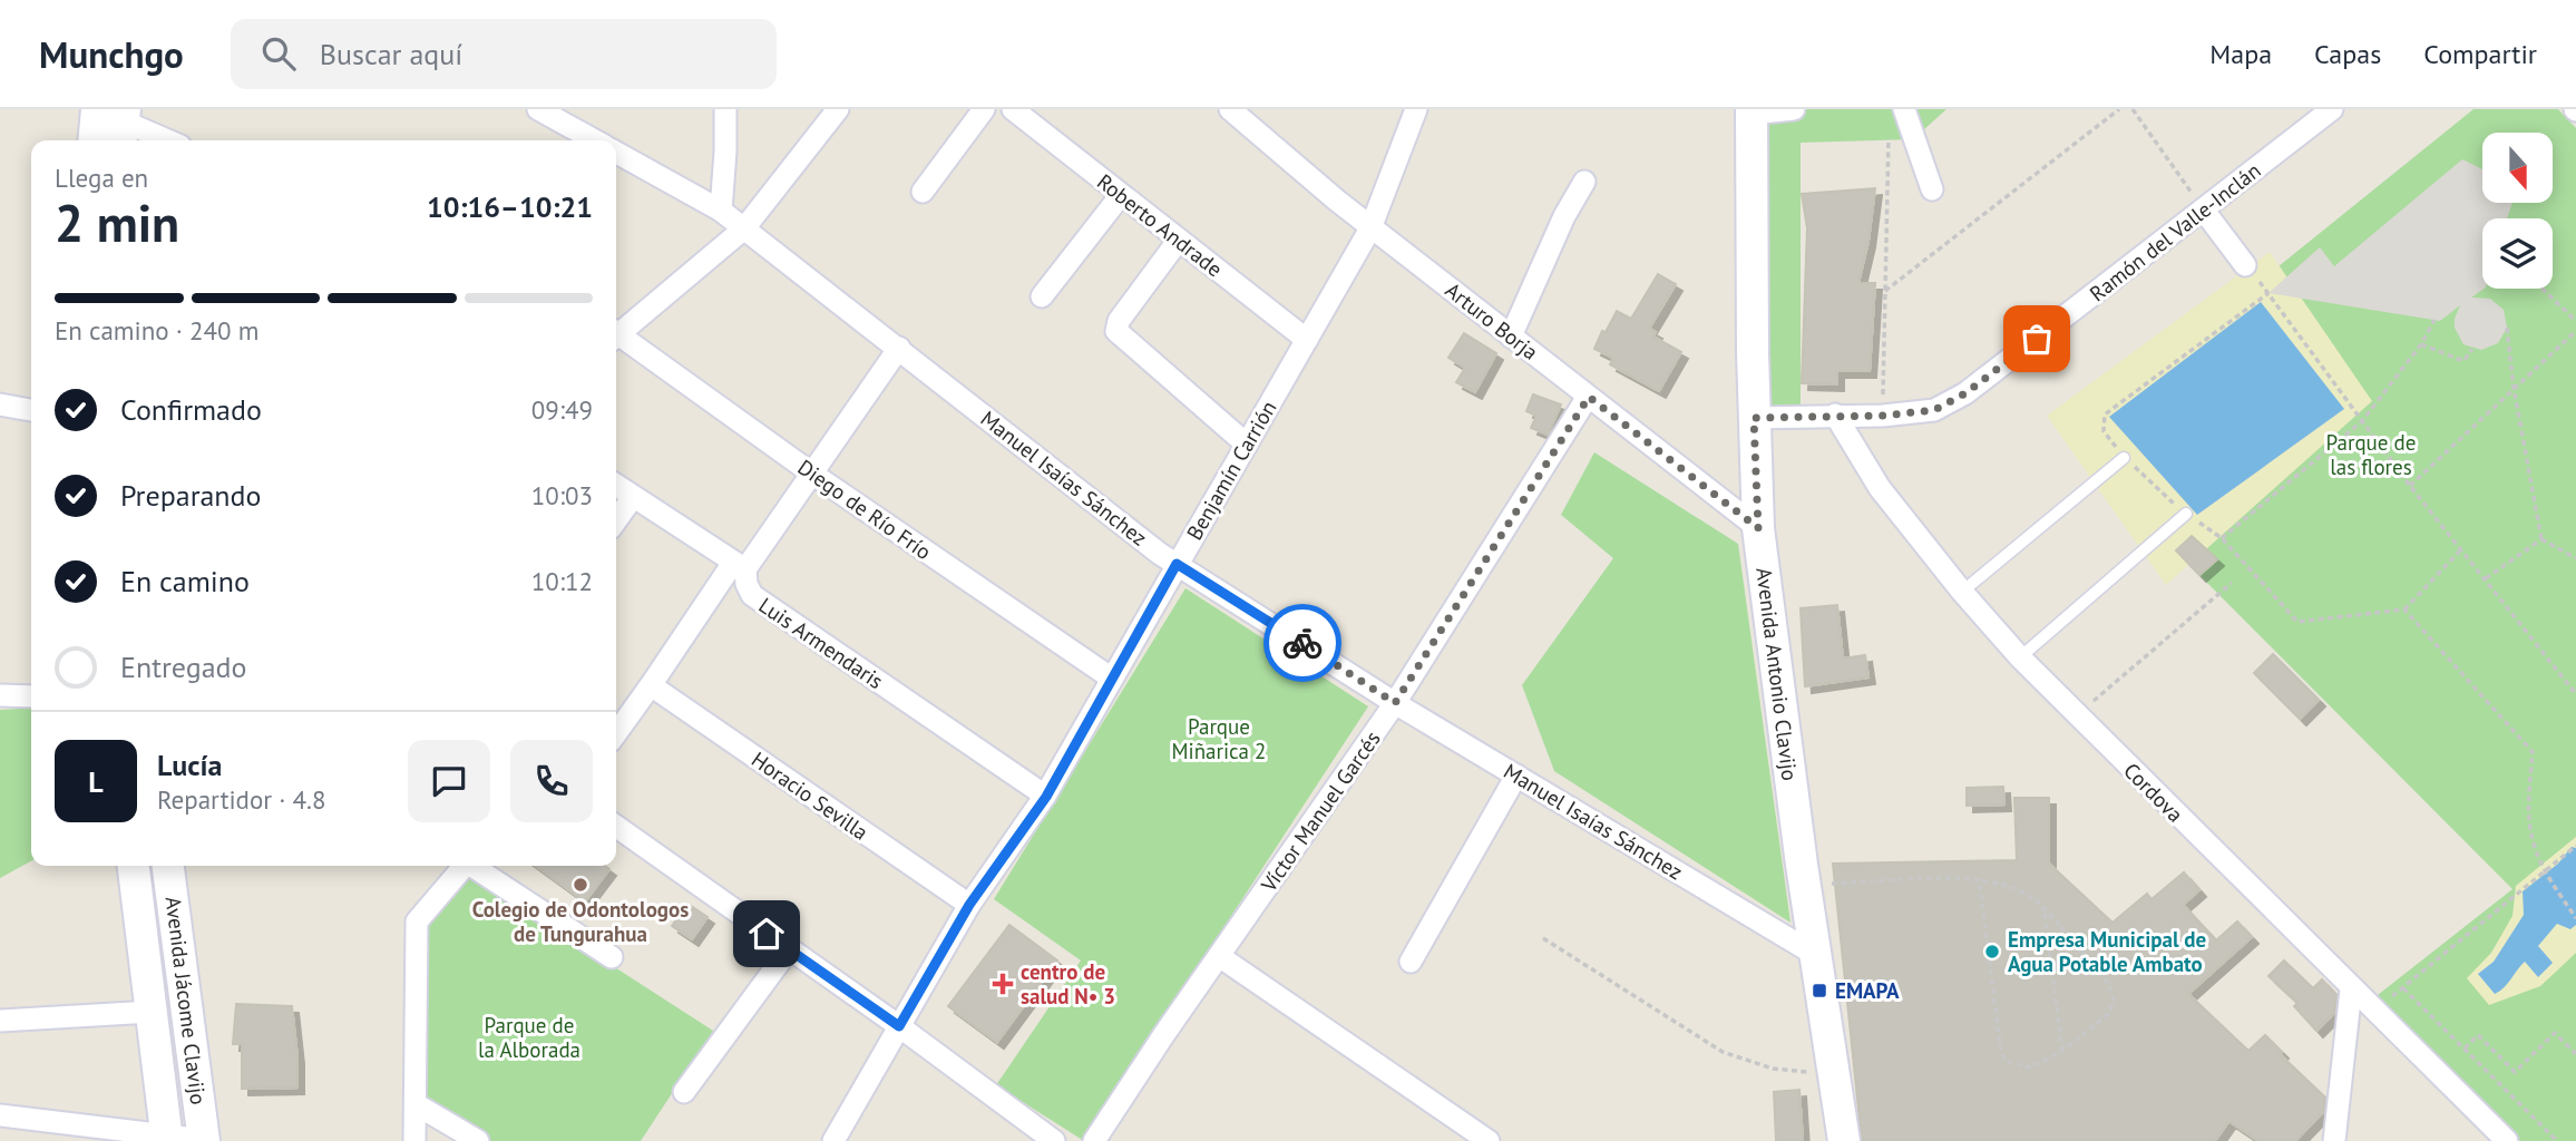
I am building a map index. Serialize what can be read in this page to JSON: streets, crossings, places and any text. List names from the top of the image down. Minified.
{"streets":{"main road":["Avenida Antonio Clavijo","Avenida Jácome Clavijo"],"street":["Roberto Andrade","Ramón del Valle-Inclán","Arturo Borja","Benjamín Carrión","Manuel Isaías Sánchez","Diego de Río Frío","Luis Armendaris","Cordova","Horacio Sevilla","Víctor Manuel Garcés"]},"crossings":[["Roberto Andrade","Benjamín Carrión"],["Ramón del Valle-Inclán","Avenida Antonio Clavijo"],["Ramón del Valle-Inclán","Cordova"],["Arturo Borja","Benjamín Carrión"],["Arturo Borja","Avenida Antonio Clavijo"],["Arturo Borja","Víctor Manuel Garcés"],["Benjamín Carrión","Manuel Isaías Sánchez"],["Benjamín Carrión","Diego de Río Frío"],["Benjamín Carrión","Luis Armendaris"],["Benjamín Carrión","Horacio Sevilla"],["Manuel Isaías Sánchez","Avenida Antonio Clavijo"],["Manuel Isaías Sánchez","Víctor Manuel Garcés"]],"parks":["Parque de las flores","Parque Miñarica 2","Parque de la Alborada"],"places":{"other":["Colegio de Odontologos de Tungurahua","Empresa Municipal de Agua Potable Ambato"],"health":["centro de salud N• 3"],"transit":["EMAPA"]},"north":"bottom","page":{"header":"Munchgo","search":"Buscar aquí","nav":["Mapa","Capas","Compartir"],"heading":["2 min","Llega en","10:16–10:21"],"panel":["Lucía","Repartidor · 4.8"],"bar":"En camino · 240 m","list":[["Confirmado","09:49"],["Preparando","10:03"],["En camino","10:12"],"Entregado"],"round":"L"}}
